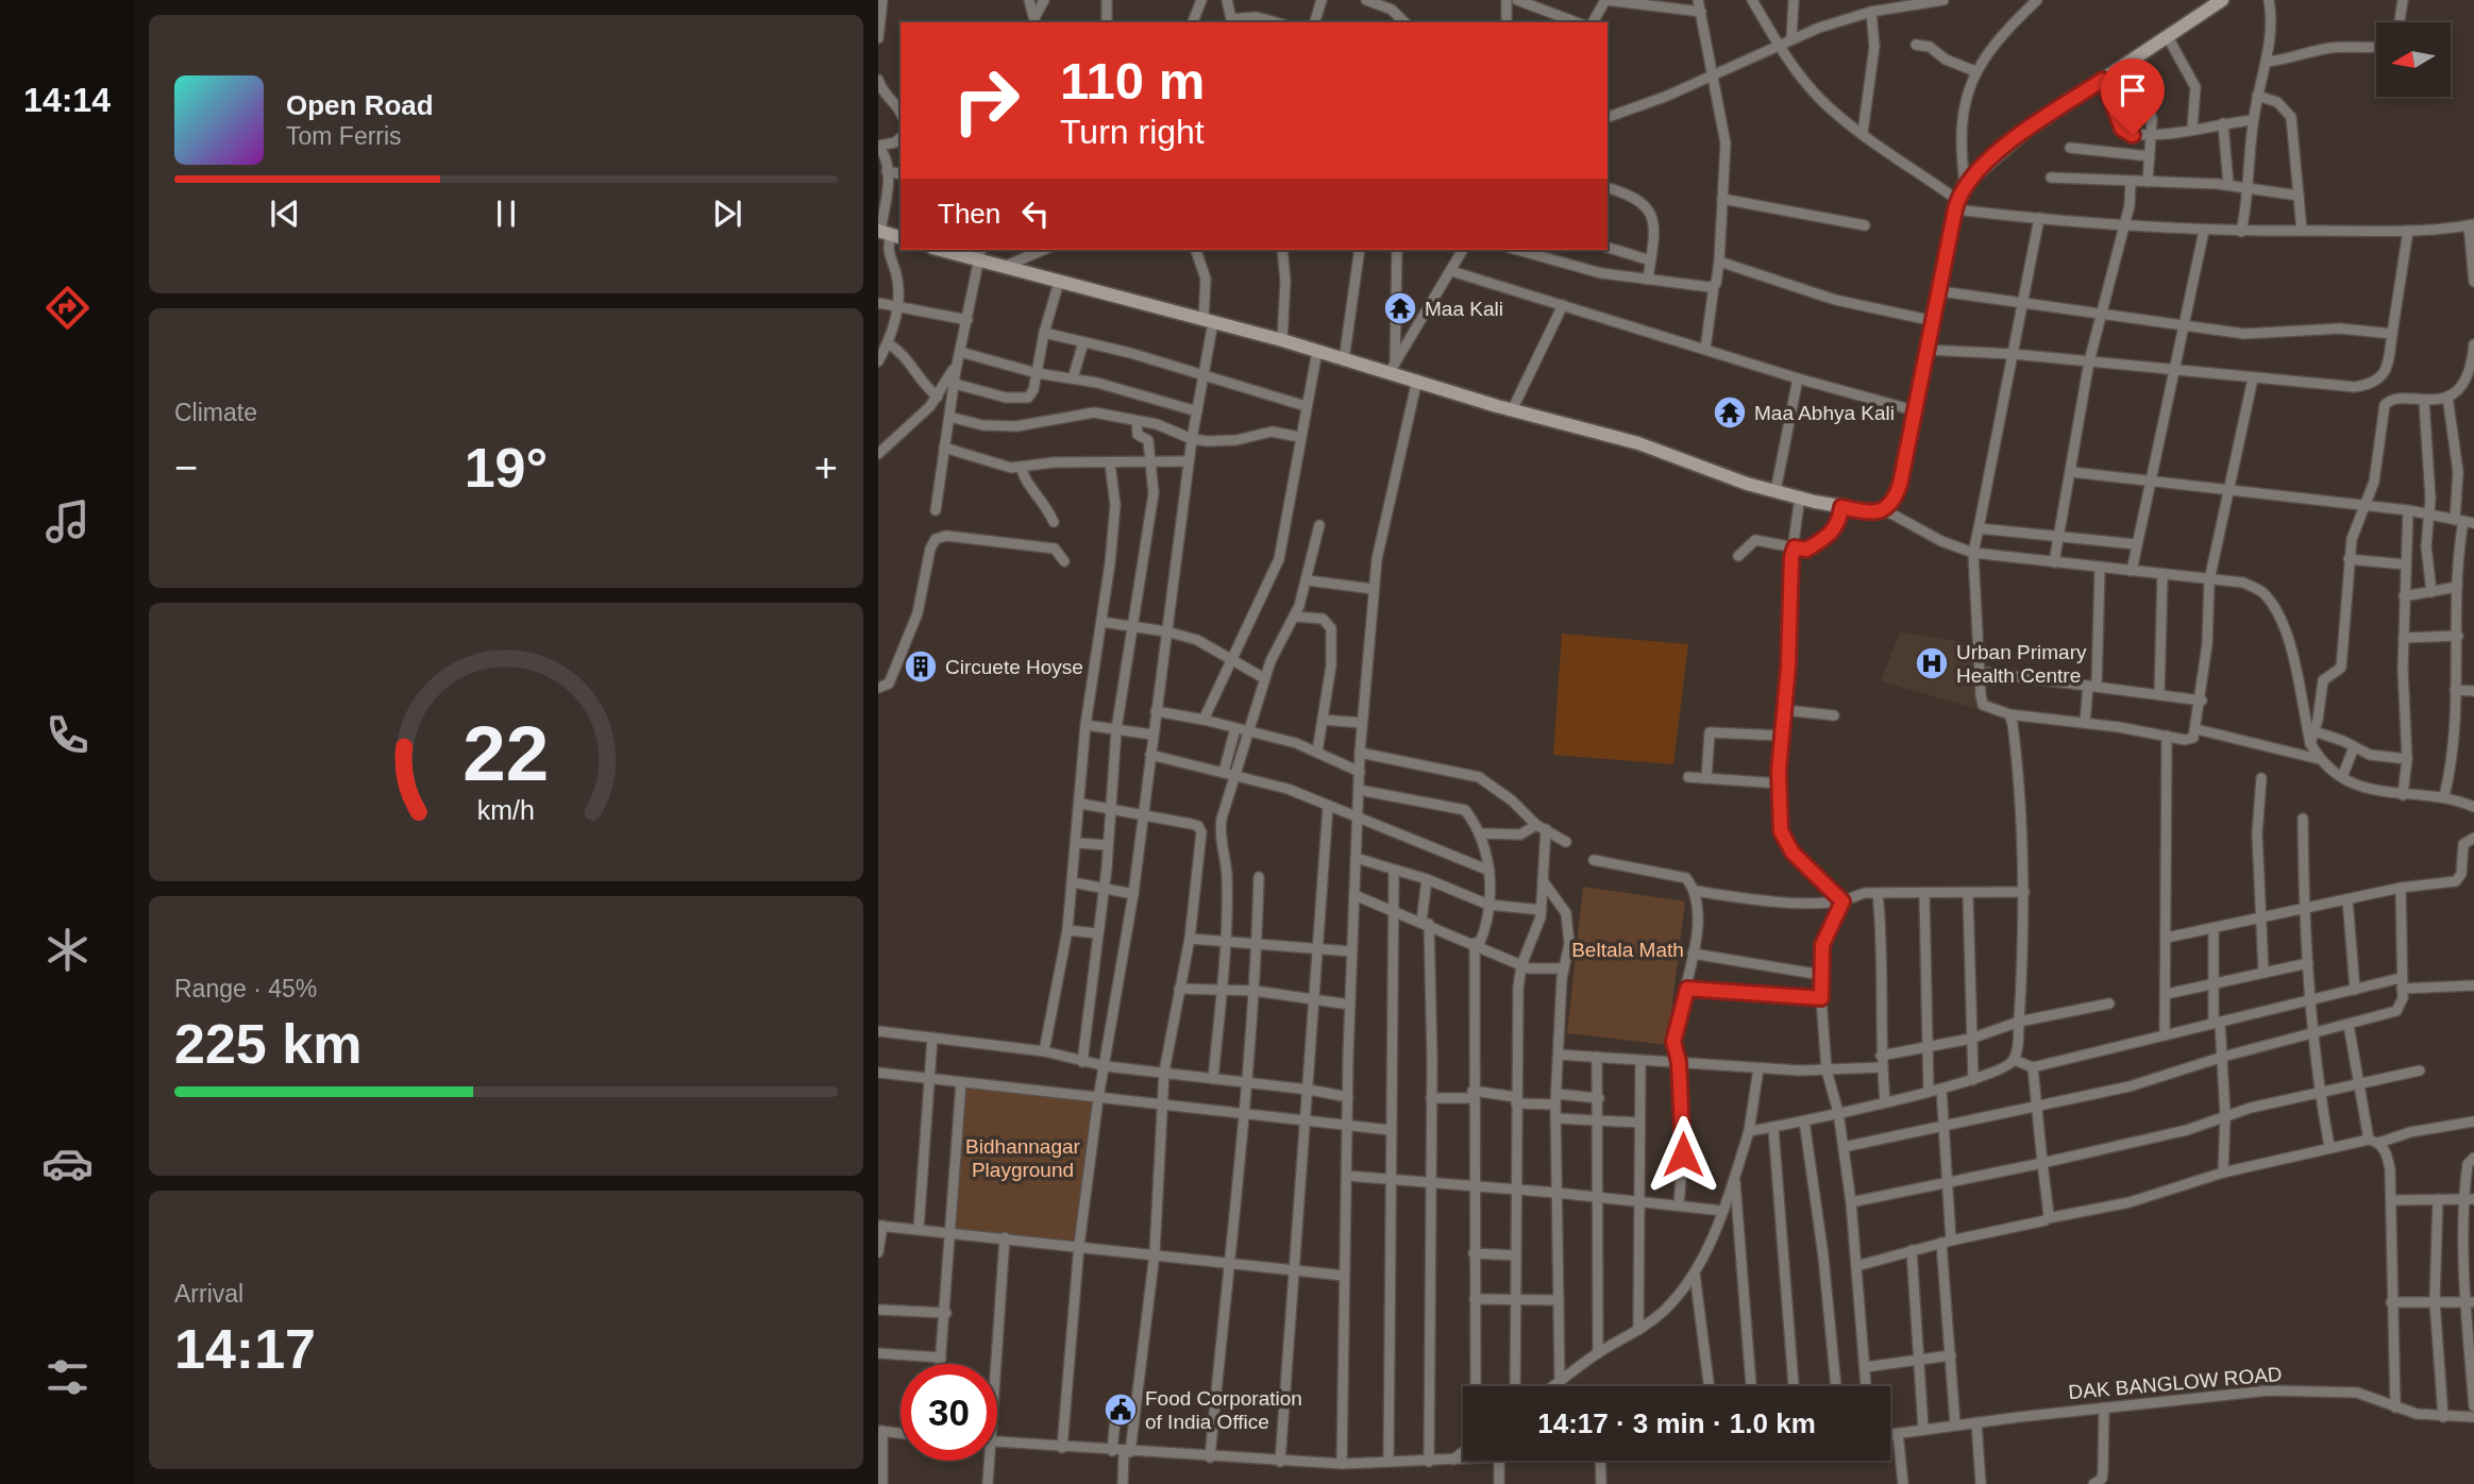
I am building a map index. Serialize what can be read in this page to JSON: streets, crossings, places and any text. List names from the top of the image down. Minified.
{"streets":{"street":["DAK BANGLOW ROAD"]},"parks":["Beltala Math","Bidhannagar Playground"],"places":{"temple":["Maa Kali","Maa Abhya Kali"],"hospital":["Urban Primary Health Centre"],"building":["Circuete Hoyse"],"public building":["Food Corporation of India Office"]},"north":"left","page":{"tabs":"14:14","turn":["110 m","Turn right"],"song":["Open Road","Tom Ferris"],"then":"Then","tile":["Climate",["Range · 45%","225 km"],["Arrival","14:17"]],"heat":["−","19°","+"],"limit":"30","trip":"14:17 · 3 min · 1.0 km","gauge":["22","km/h"]}}
